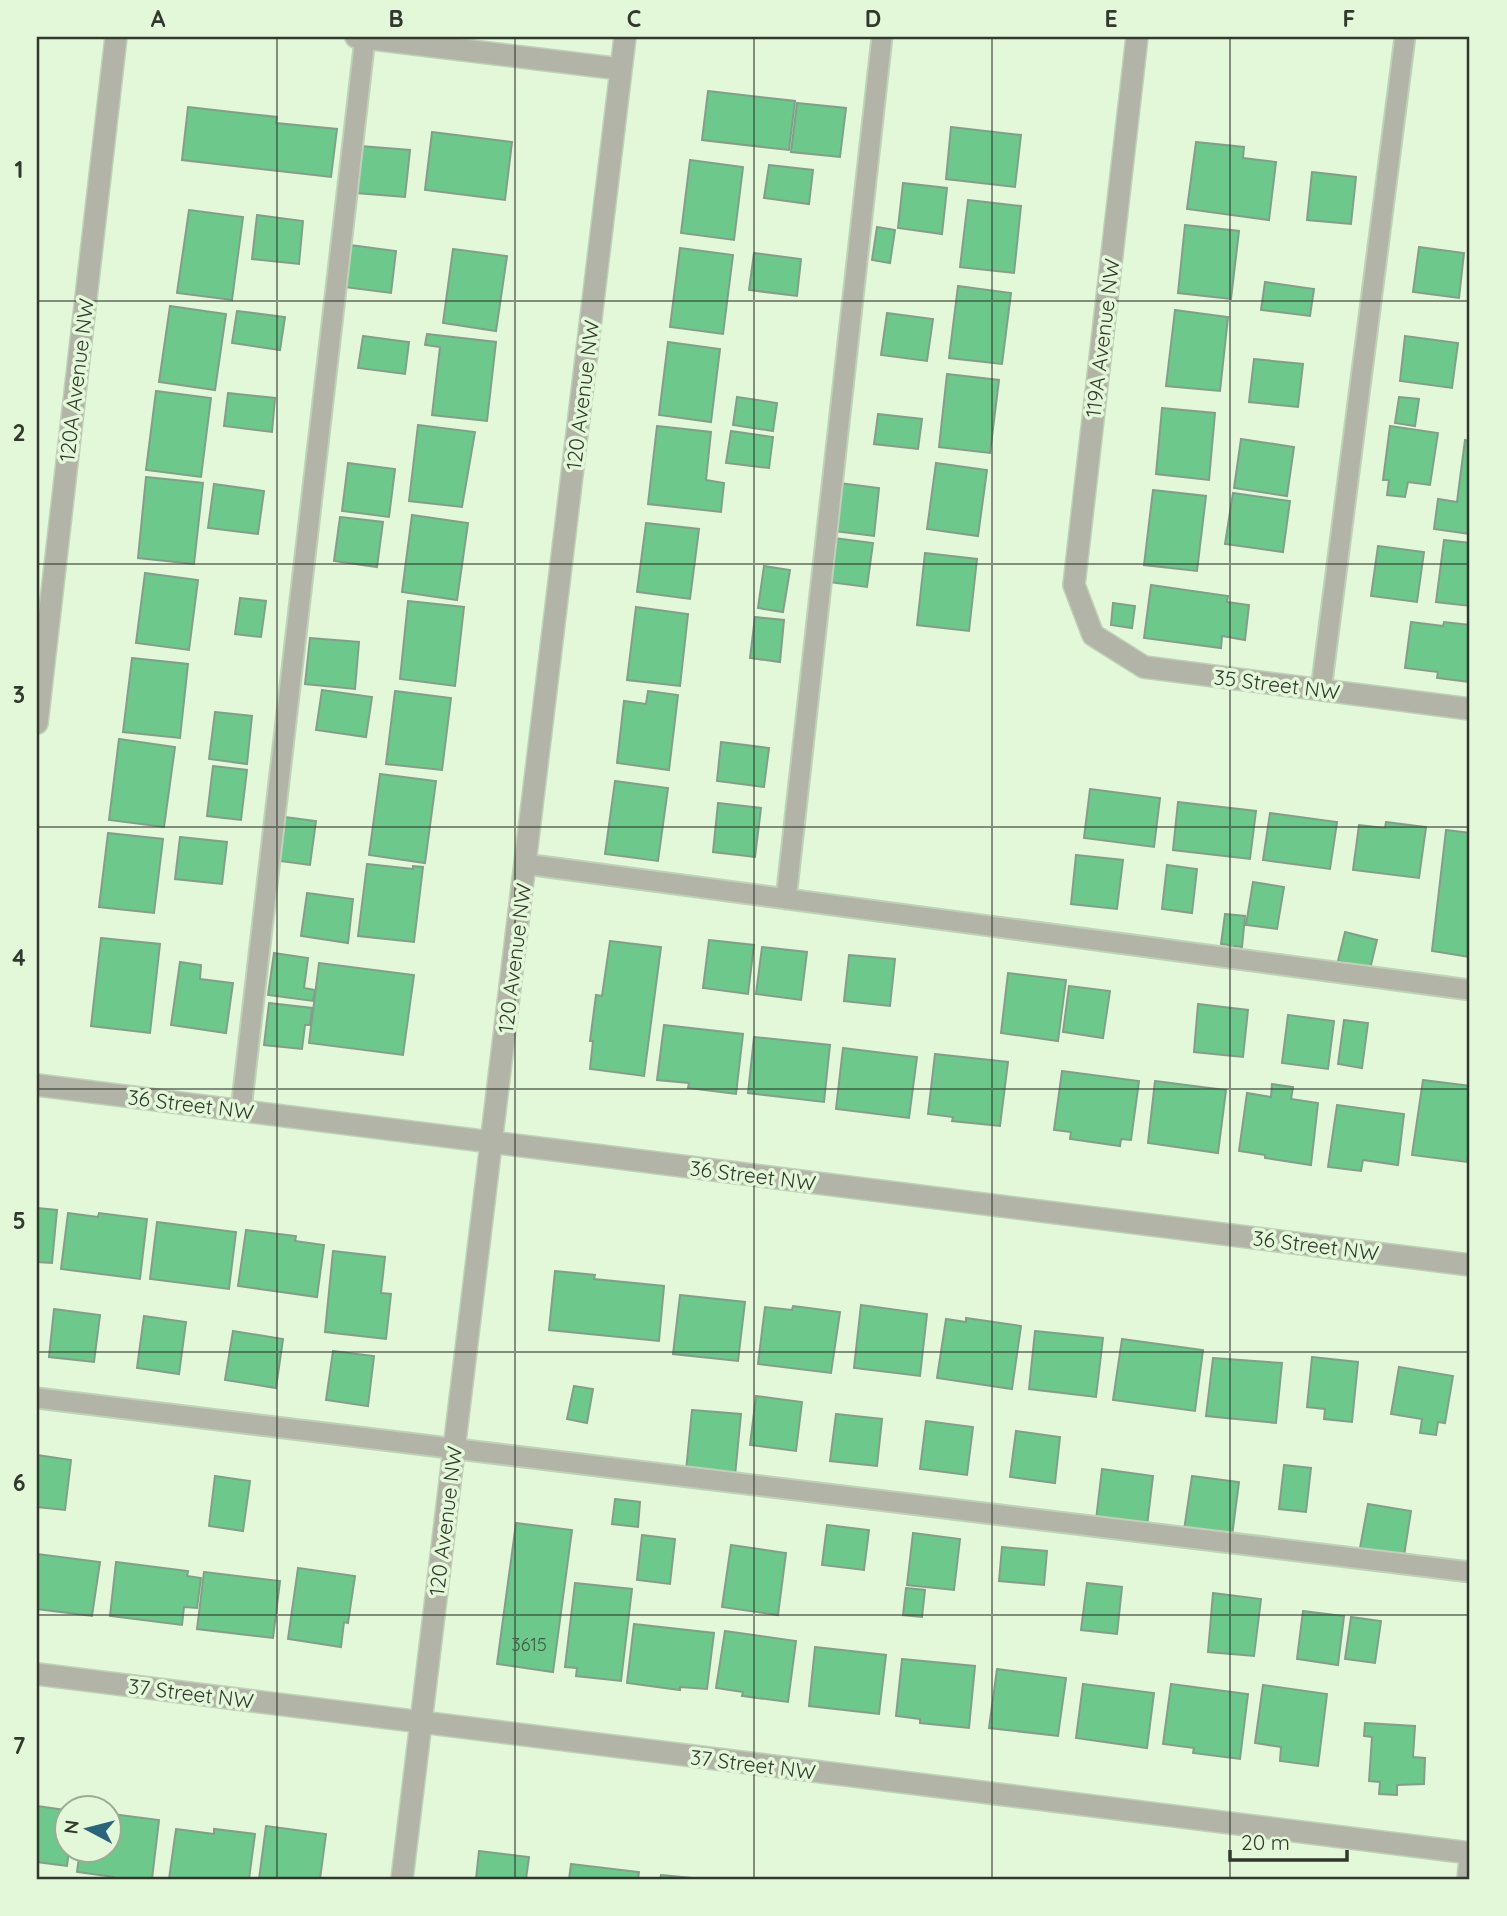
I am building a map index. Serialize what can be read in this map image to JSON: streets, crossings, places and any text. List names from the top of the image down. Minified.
{"streets":{"street":["119A Avenue NW","120A Avenue NW","120 Avenue NW","35 Street NW","36 Street NW","37 Street NW"]},"crossings":[["119A Avenue NW","35 Street NW"],["120 Avenue NW","36 Street NW"],["120 Avenue NW","37 Street NW"]],"house_numbers":["3615"],"scale_bar":"20 m","north":"left","grid":{"columns":["A","B","C","D","E","F"],"rows":["1","2","3","4","5","6","7"]}}
